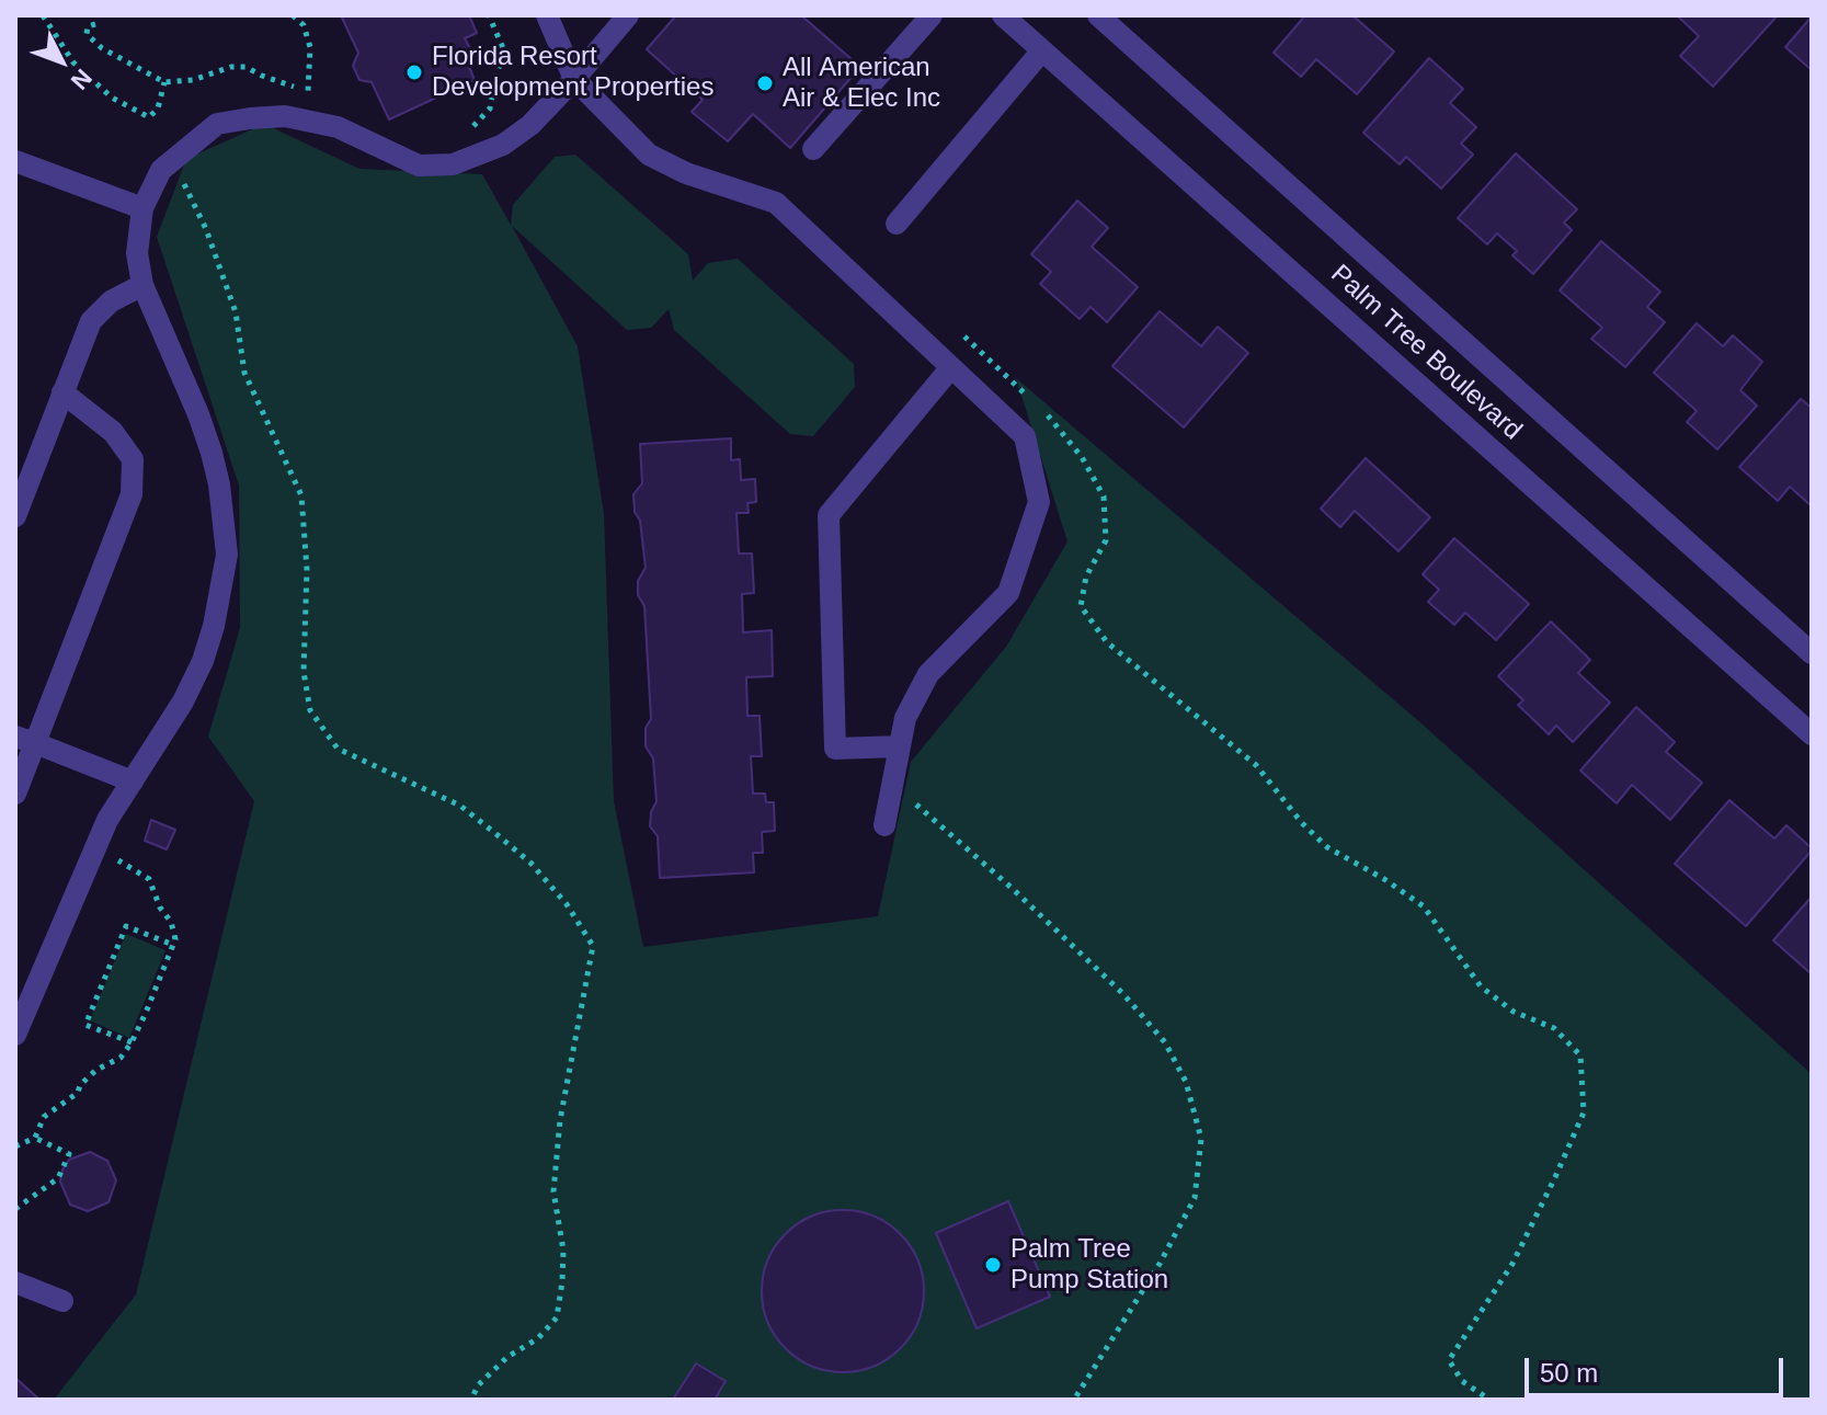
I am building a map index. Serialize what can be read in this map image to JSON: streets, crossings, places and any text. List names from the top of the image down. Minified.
{"streets":{"street":["Palm Tree Boulevard"]},"places":["Florida Resort Development Properties","All American Air & Elec Inc","Palm Tree Pump Station"],"scale_bar":"50 m","north":"bottom right"}
